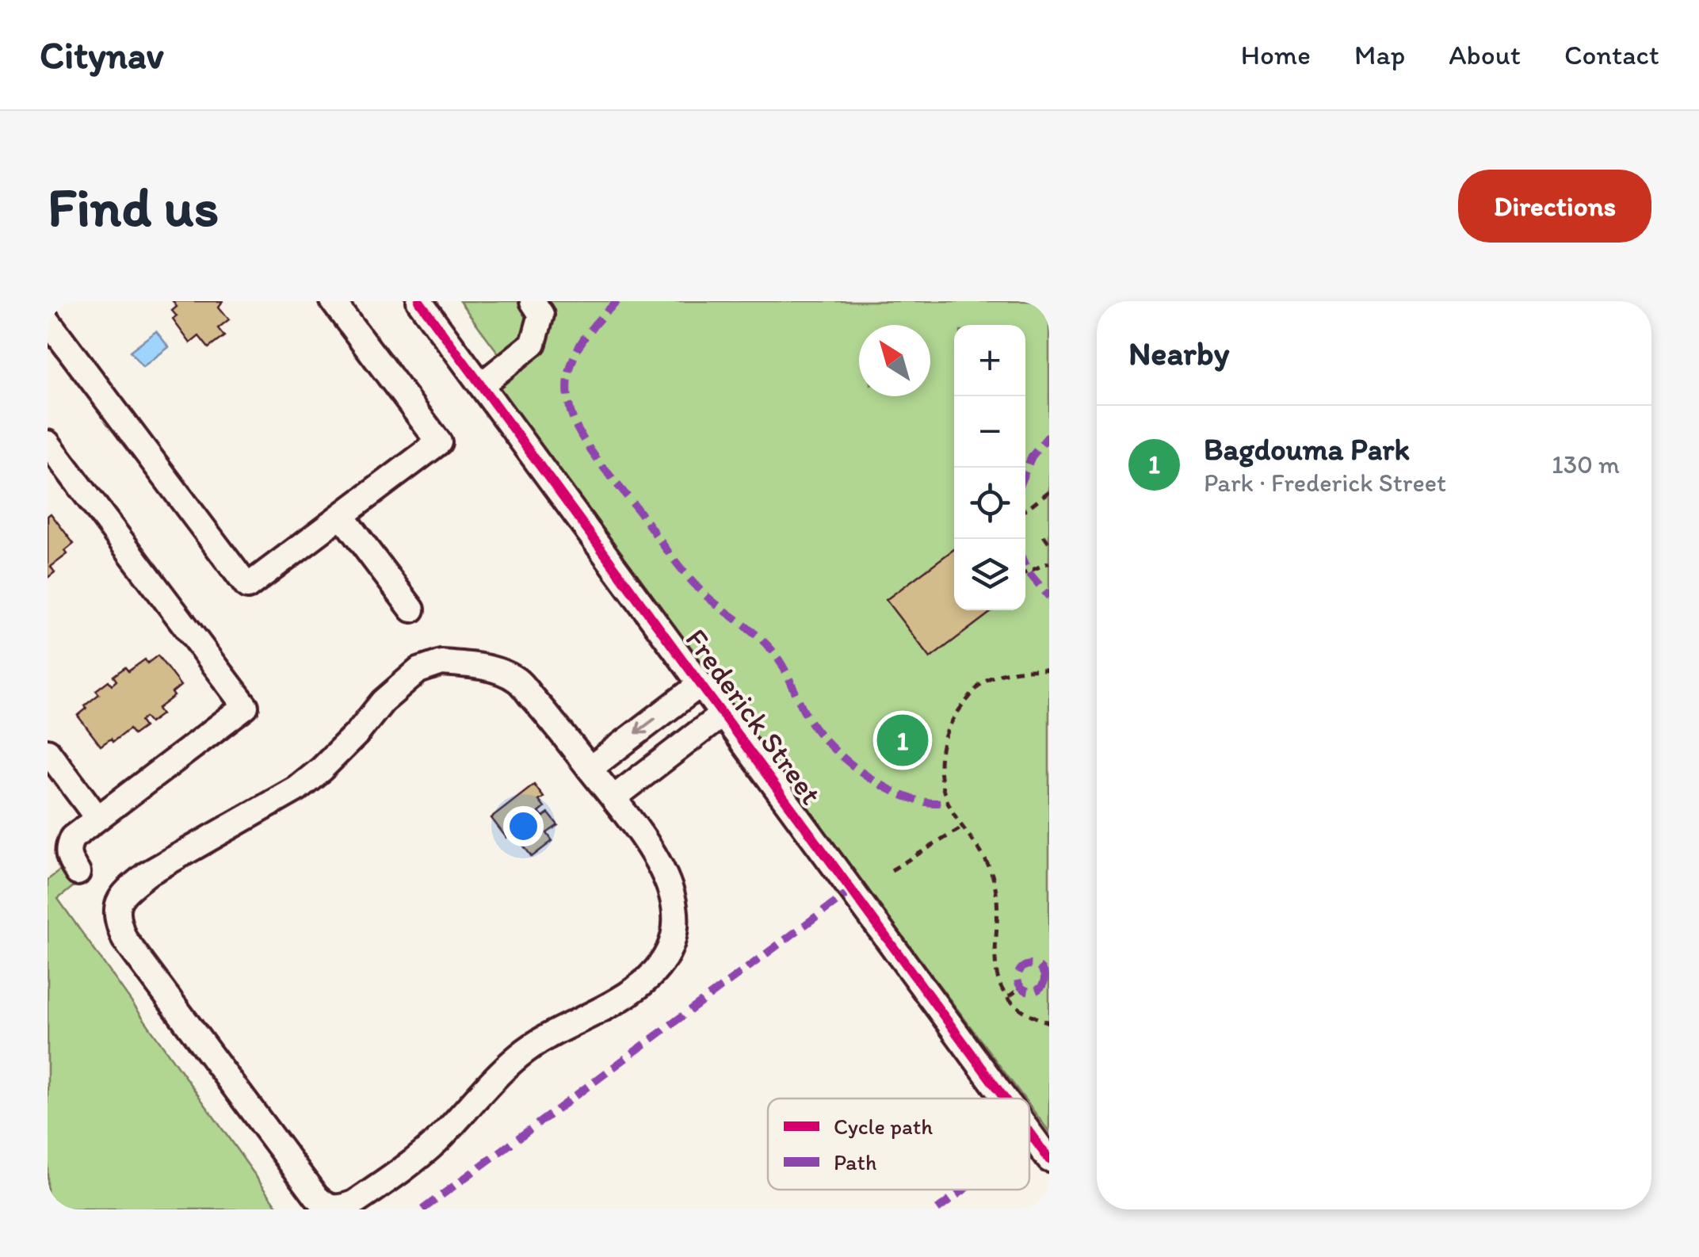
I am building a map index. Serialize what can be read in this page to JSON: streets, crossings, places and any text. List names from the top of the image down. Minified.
{"streets":{"street":["Frederick Street"]},"legend":["Cycle path","Path"],"north":"top left","page":{"header":"Citynav","nav":["Home","Map","About","Contact"],"buttons":"Directions","title":"Find us","heading":"Nearby","map_buttons":["+","−"],"list":[{"mark":"1","name":"Bagdouma Park","note":"Park · Frederick Street","value":"130 m"}],"pins":"1"}}
